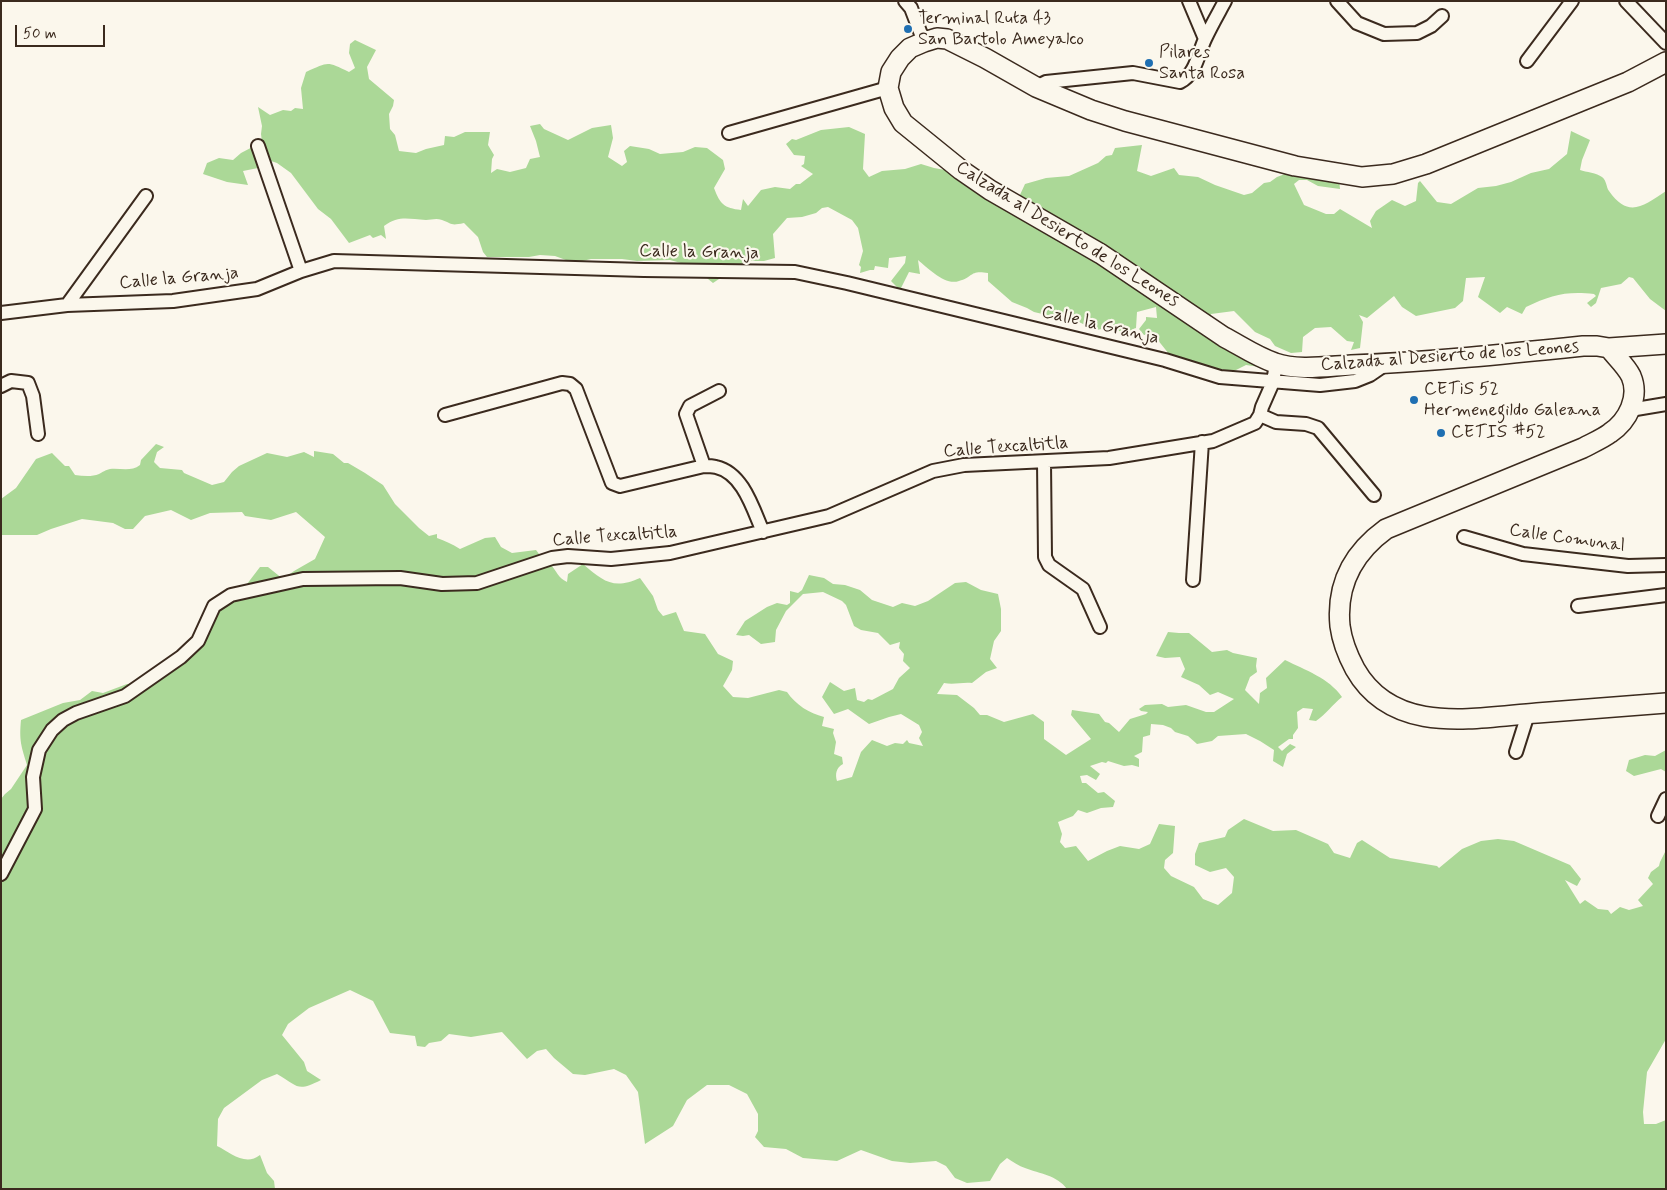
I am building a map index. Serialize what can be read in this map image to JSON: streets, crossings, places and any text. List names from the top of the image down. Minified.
{"streets":{"street":["Calzada al Desierto de los Leones","Calle la Granja","Calle Texcaltitla","Calle Comunal"]},"crossings":[["Calzada al Desierto de los Leones","Calle la Granja"]],"places":["Terminal Ruta 43 San Bartolo Ameyalco","Pilares Santa Rosa","CETiS 52 Hermenegildo Galeana","CETIS #52"],"scale_bar":"50 m"}
